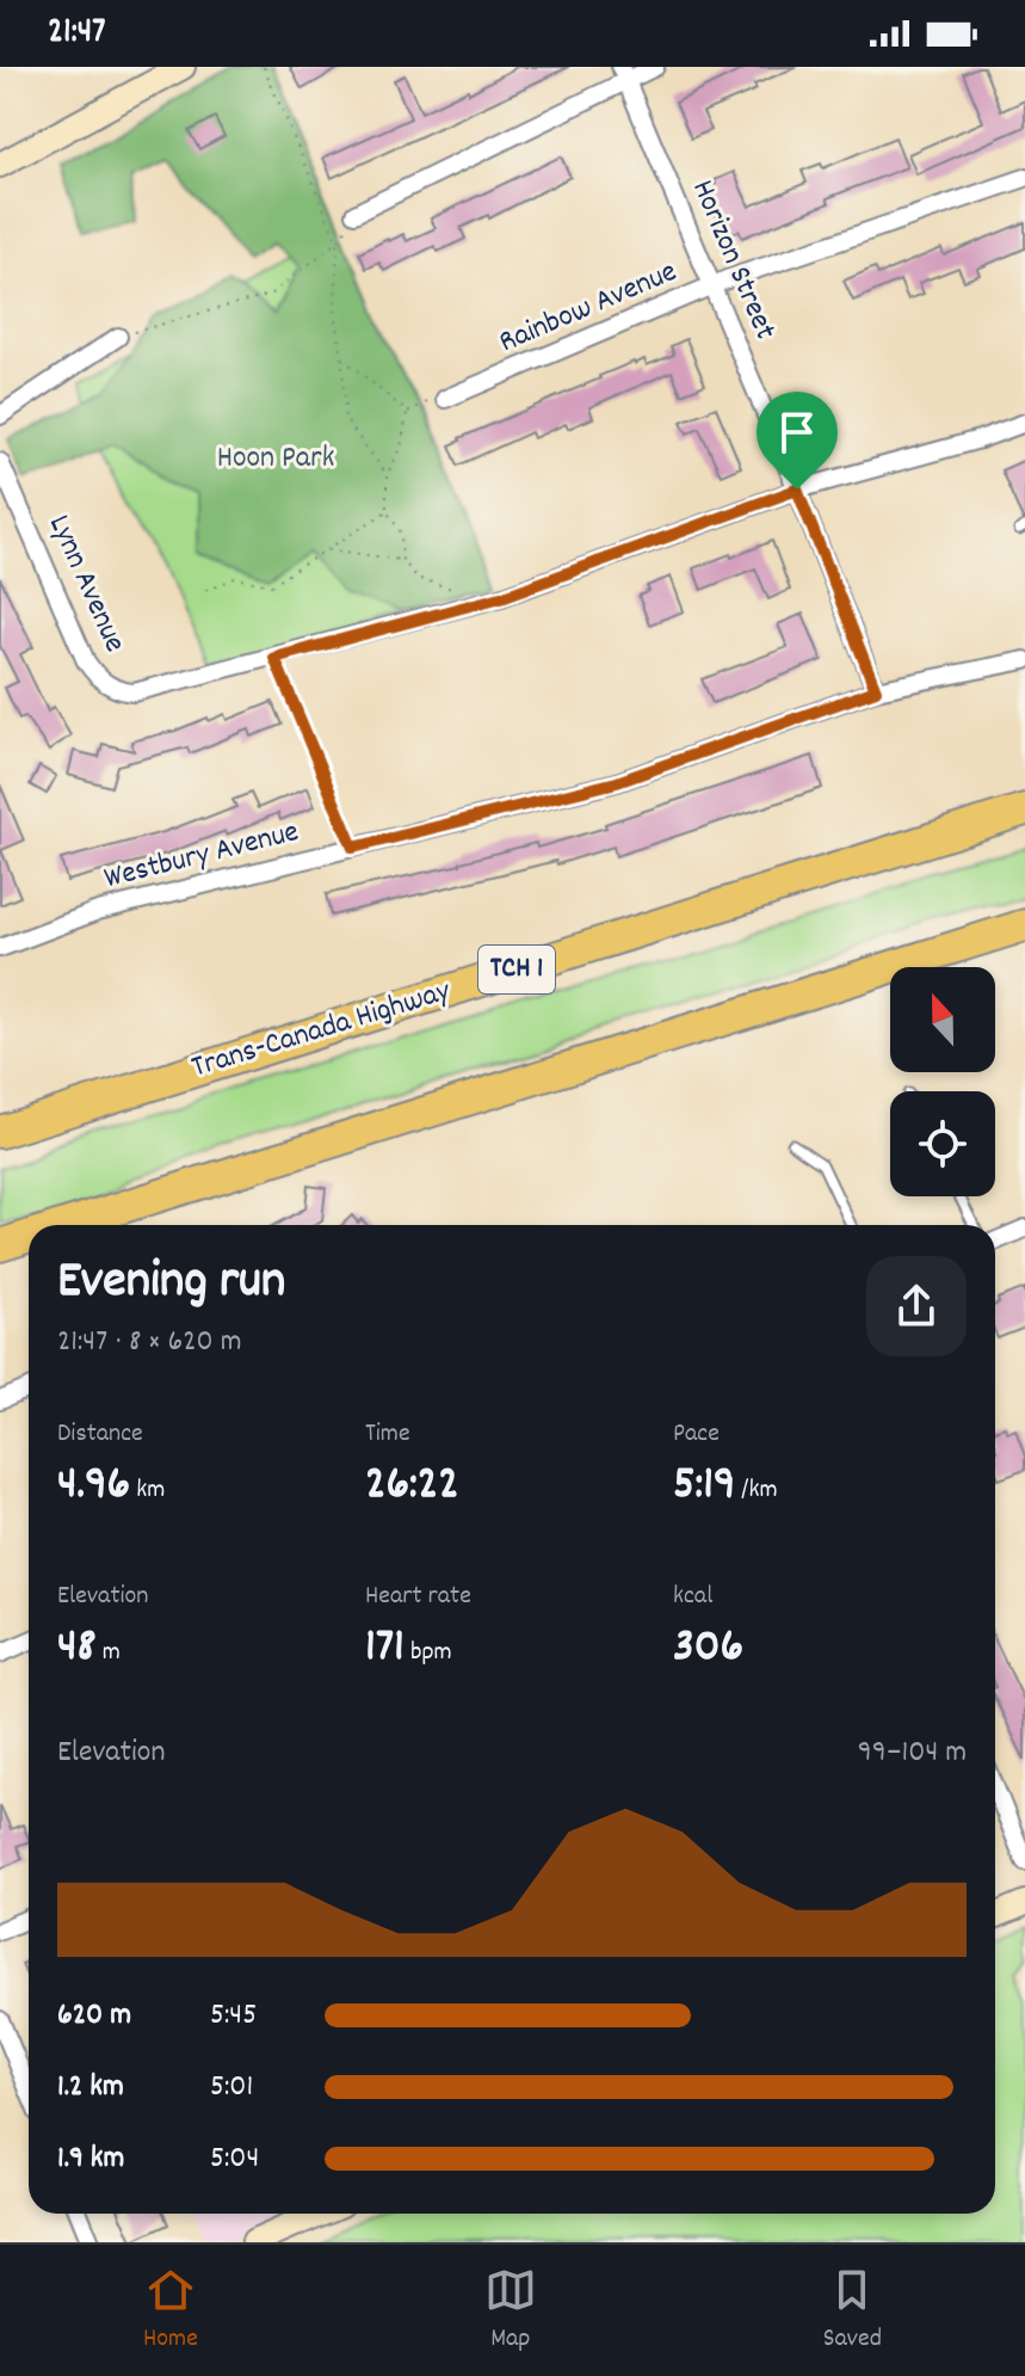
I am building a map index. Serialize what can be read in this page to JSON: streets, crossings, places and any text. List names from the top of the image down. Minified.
{"streets":{"highway":["TCH 1","Trans-Canada Highway"],"street":["Horizon Street","Rainbow Avenue","Lynn Avenue","Westbury Avenue"]},"crossings":[["Horizon Street","Rainbow Avenue"],["Horizon Street","Lynn Avenue"],["Horizon Street","Westbury Avenue"]],"parks":["Hoon Park"],"north":"top","page":{"status":"21:47","heading":["Evening run","21:47 · 8 × 620 m"],"stats":[["Distance","4.96 km"],["Time","26:22"],["Pace","5:19 /km"],["Elevation","48 m"],["Heart rate","171 bpm"],["kcal","306"]],"chart":["Elevation","99–104 m"],"list":[{"name":"620 m","note":"5:45"},{"name":"1.2 km","note":"5:01"},{"name":"1.9 km","note":"5:04"}],"tabs":["Home","Map","Saved"]}}
